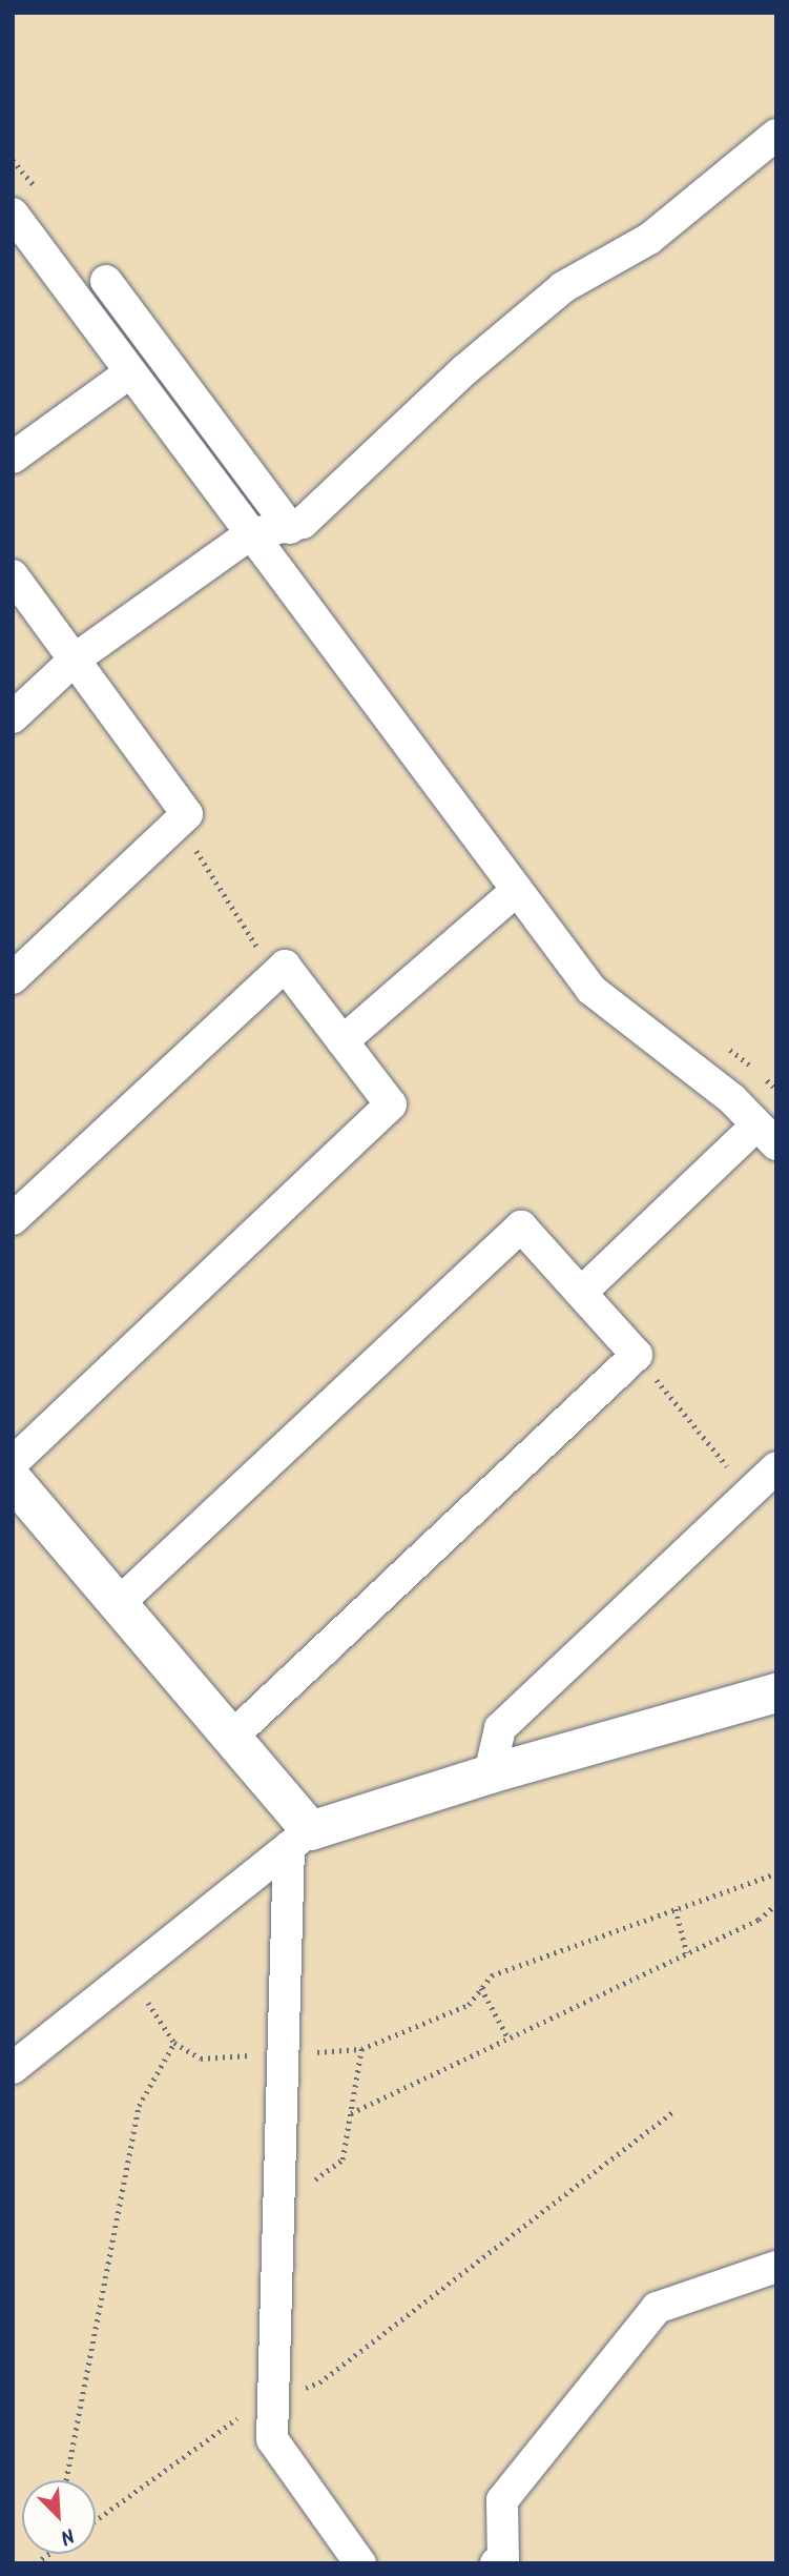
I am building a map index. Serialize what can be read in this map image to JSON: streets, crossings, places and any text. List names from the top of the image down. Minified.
{"north":"bottom right"}
